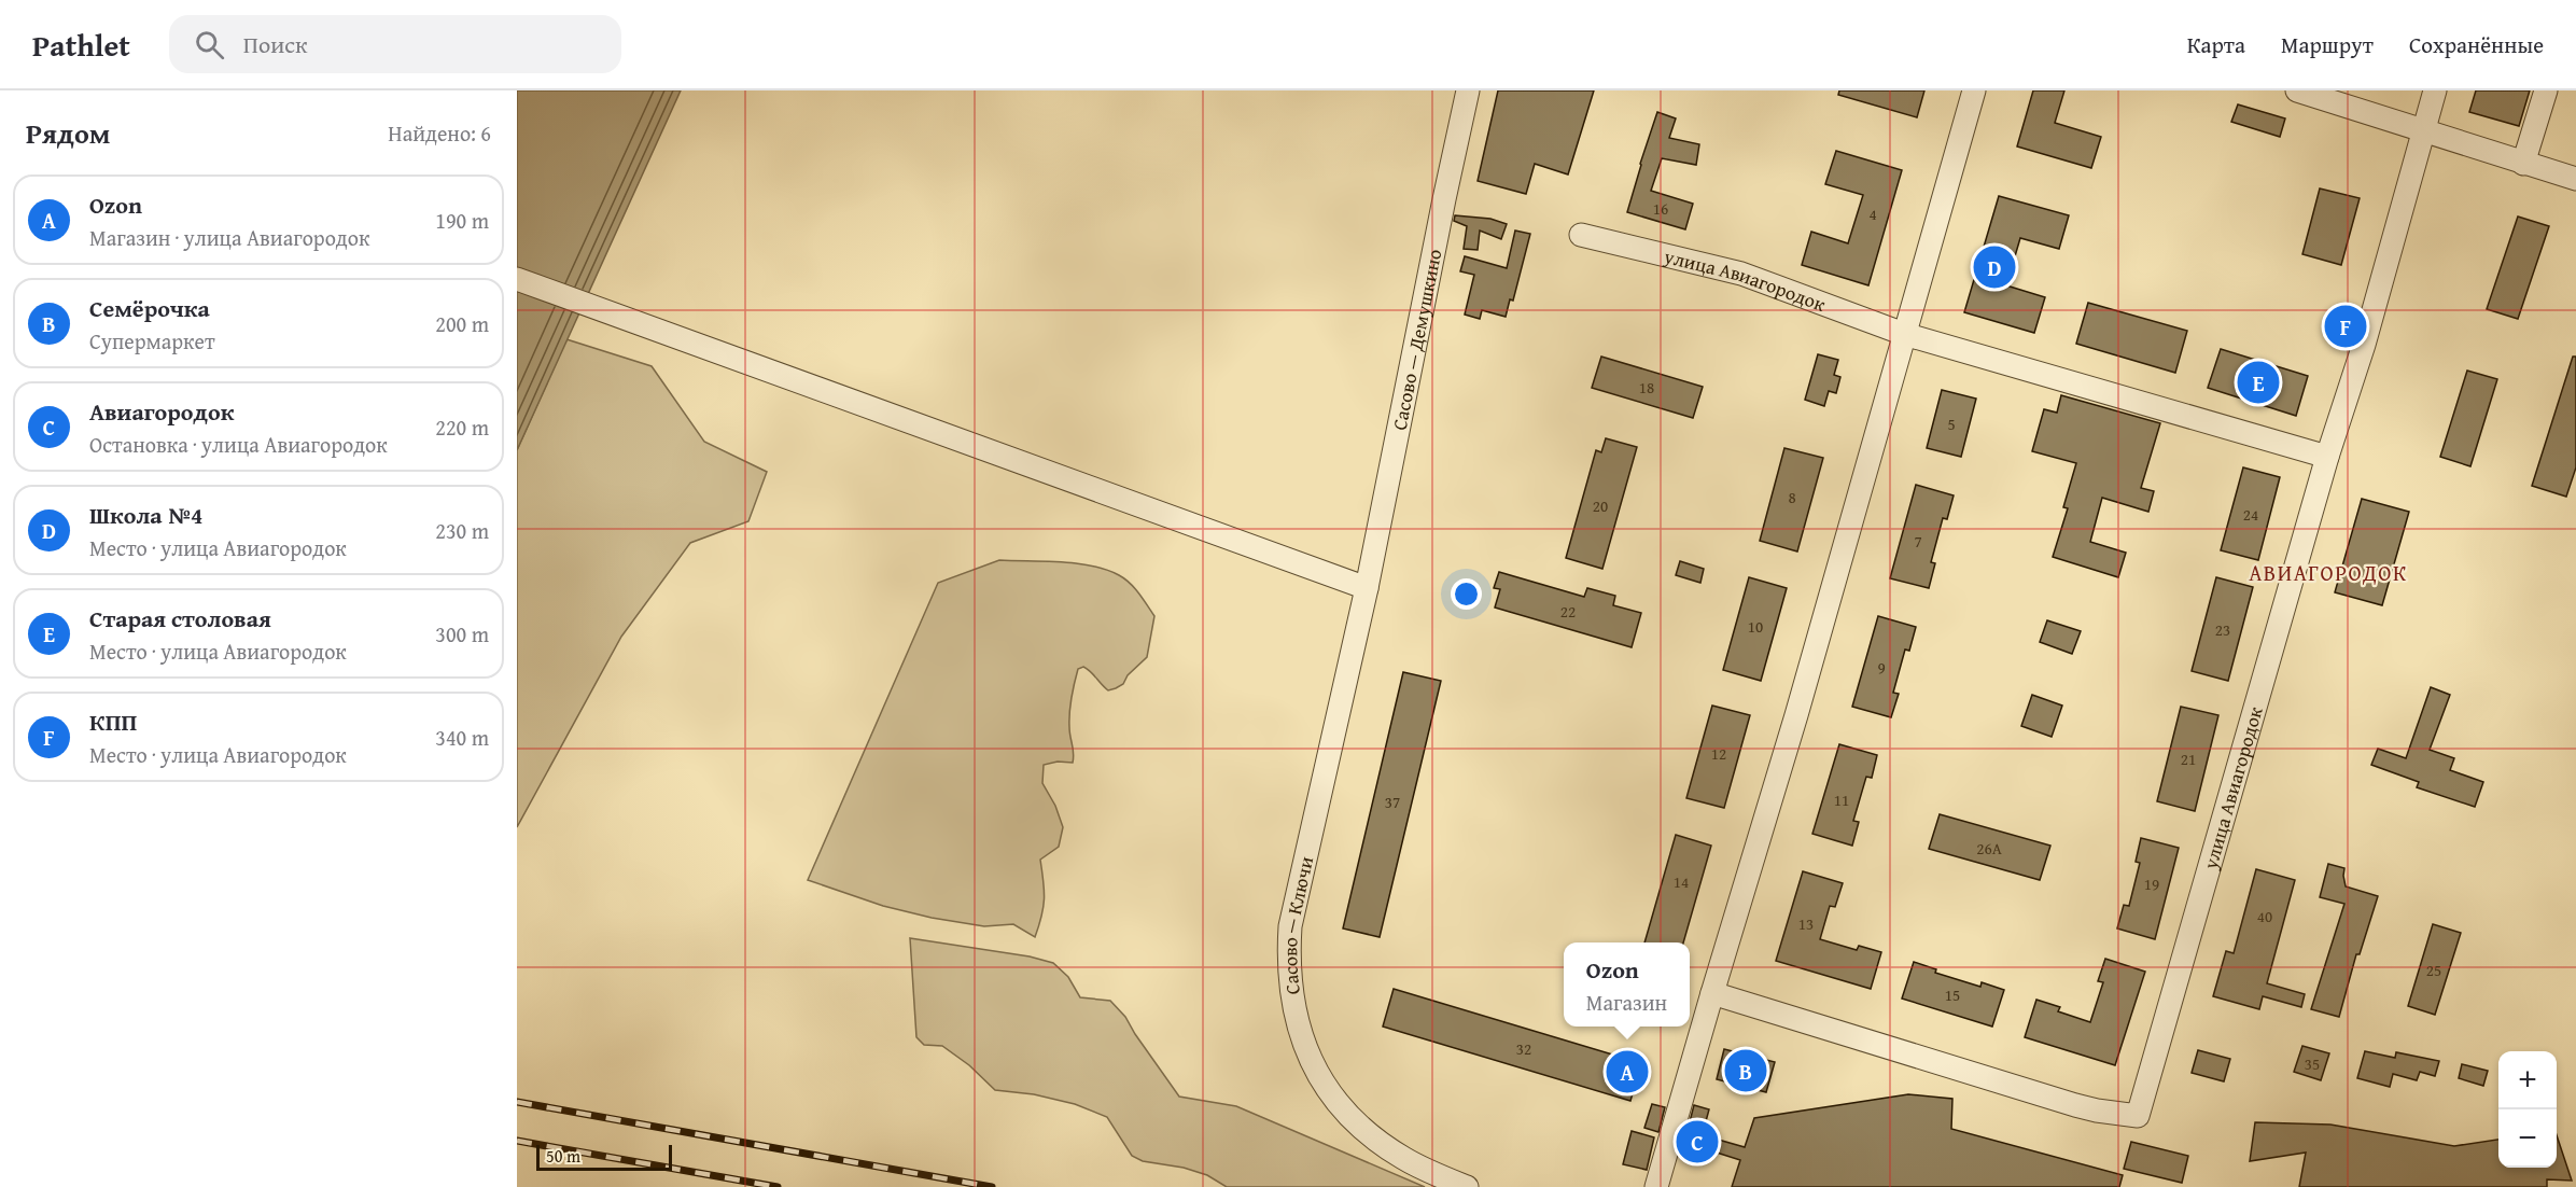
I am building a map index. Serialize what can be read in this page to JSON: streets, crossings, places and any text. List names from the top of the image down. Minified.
{"streets":{"street":["улица Авиагородок","Сасово — Демушкино","Сасово — Ключи"]},"crossings":[["Сасово — Демушкино","Сасово — Ключи"]],"districts":["АВИАГОРОДОК"],"house_numbers":["16","4","18","5","8","20","24","7","22","10","23","9","12","21","11","37","26А","14","19","40","13","25","15","32","35"],"scale_bar":"50 m","page":{"header":"Pathlet","search":"Поиск","nav":["Карта","Маршрут","Сохранённые"],"heading":["Рядом","Найдено: 6"],"list":[{"mark":"A","name":"Ozon","note":"Магазин · улица Авиагородок","value":"190 m"},{"mark":"B","name":"Семёрочка","note":"Супермаркет","value":"200 m"},{"mark":"C","name":"Авиагородок","note":"Остановка · улица Авиагородок","value":"220 m"},{"mark":"D","name":"Школа №4","note":"Место · улица Авиагородок","value":"230 m"},{"mark":"E","name":"Старая столовая","note":"Место · улица Авиагородок","value":"300 m"},{"mark":"F","name":"КПП","note":"Место · улица Авиагородок","value":"340 m"}],"pins":["D","F","E","B","A","C"],"popup":["Ozon","Магазин"],"map_buttons":["+","−"],"scale":"50 m"}}
